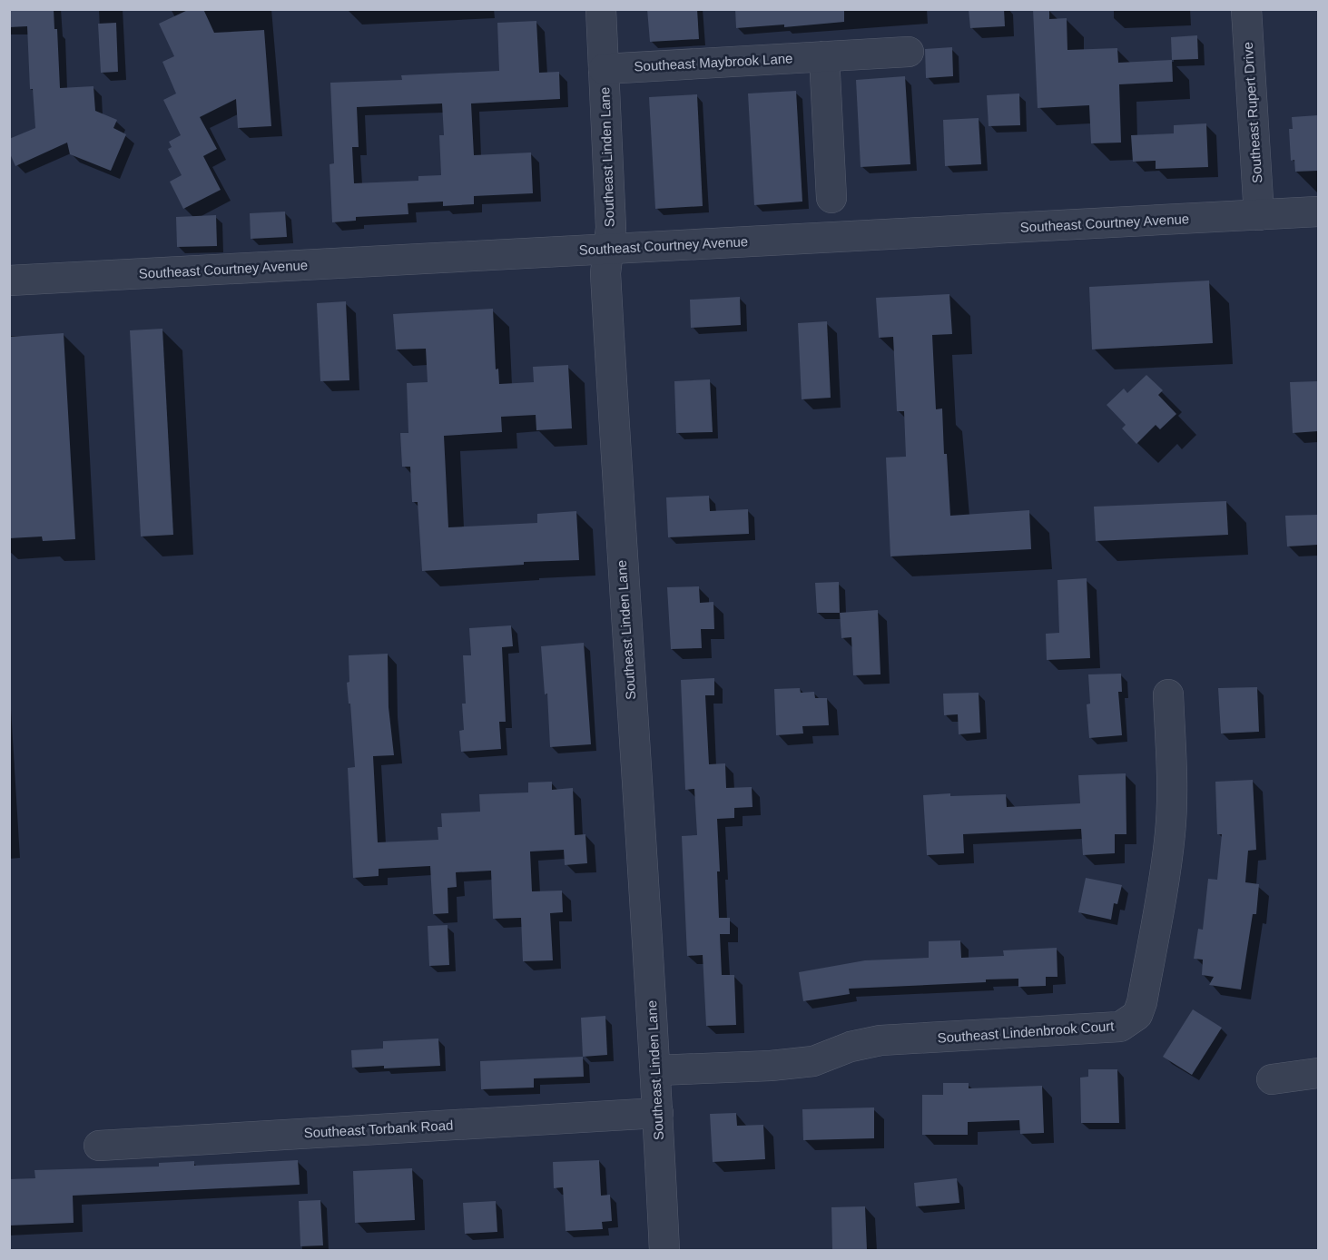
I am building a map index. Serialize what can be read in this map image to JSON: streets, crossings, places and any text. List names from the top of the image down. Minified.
{"streets":{"street":["Southeast Maybrook Lane","Southeast Rupert Drive","Southeast Linden Lane","Southeast Courtney Avenue","Southeast Lindenbrook Court","Southeast Torbank Road"]},"crossings":[["Southeast Maybrook Lane","Southeast Linden Lane"],["Southeast Rupert Drive","Southeast Courtney Avenue"],["Southeast Linden Lane","Southeast Courtney Avenue"],["Southeast Linden Lane","Southeast Lindenbrook Court"],["Southeast Linden Lane","Southeast Torbank Road"]]}
